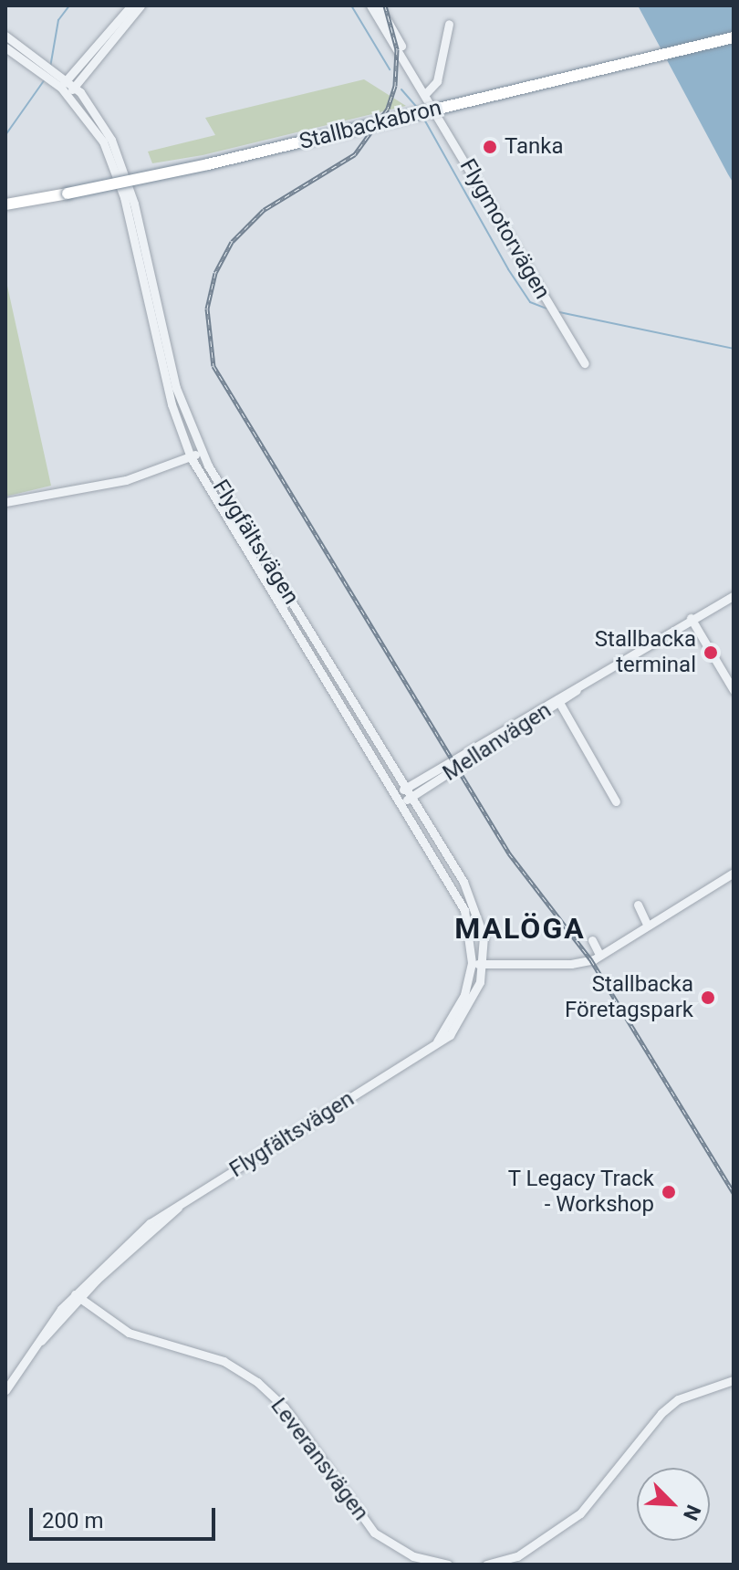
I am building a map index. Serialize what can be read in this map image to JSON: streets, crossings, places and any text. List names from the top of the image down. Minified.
{"streets":{"highway":["Stallbackabron"],"street":["Flygmotorvägen","Flygfältsvägen","Mellanvägen","Leveransvägen"]},"crossings":[["Flygfältsvägen","Mellanvägen"],["Flygfältsvägen","Leveransvägen"]],"districts":["MALÖGA"],"places":["Tanka","Stallbacka terminal","Stallbacka Företagspark","T Legacy Track - Workshop"],"scale_bar":"200 m","north":"bottom right"}
